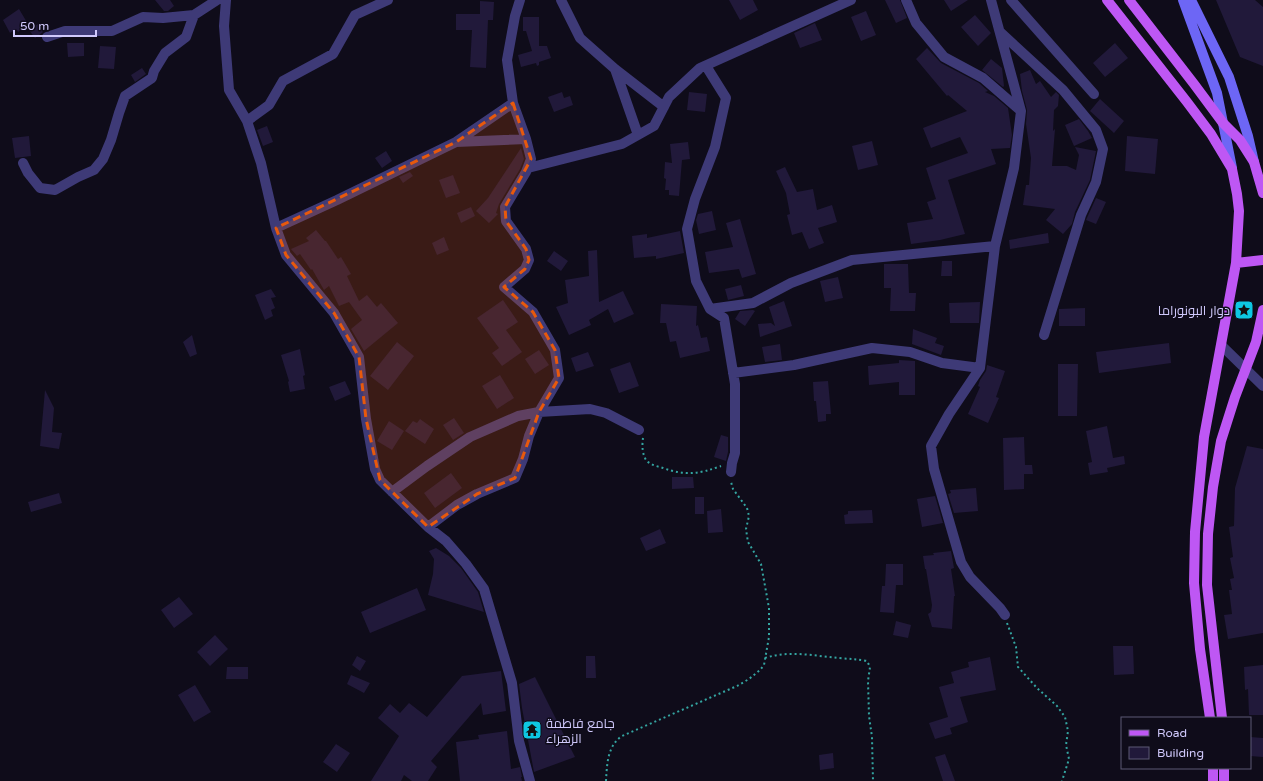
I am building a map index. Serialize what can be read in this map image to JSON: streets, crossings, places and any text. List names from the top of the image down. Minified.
{"places":{"place":["دوار البونوراما"],"temple":["جامع فاطمة الزهراء"]},"legend":["Road","Building"],"scale_bar":"50 m"}
